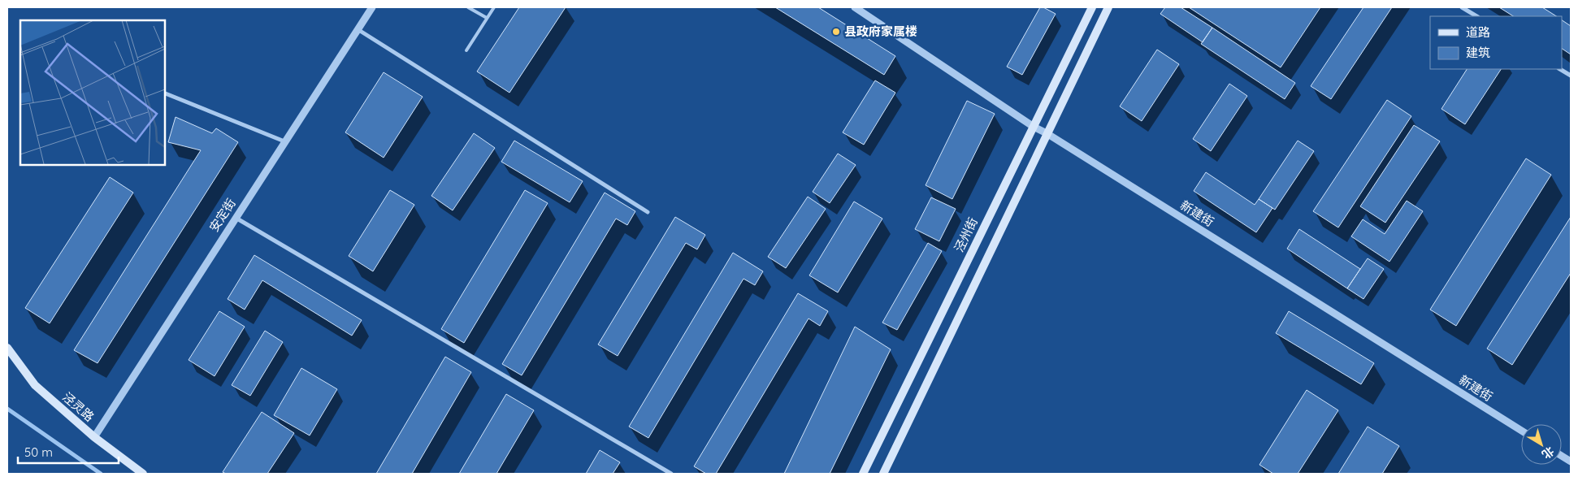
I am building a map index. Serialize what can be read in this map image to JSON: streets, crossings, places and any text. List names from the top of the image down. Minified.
{"streets":{"main road":["泾州街","泾灵路"],"street":["新建街","安定街"]},"crossings":[["新建街","泾州街"],["安定街","泾灵路"]],"places":["县政府家属楼"],"legend":["道路","建筑"],"scale_bar":"50 m","north":"bottom right"}
